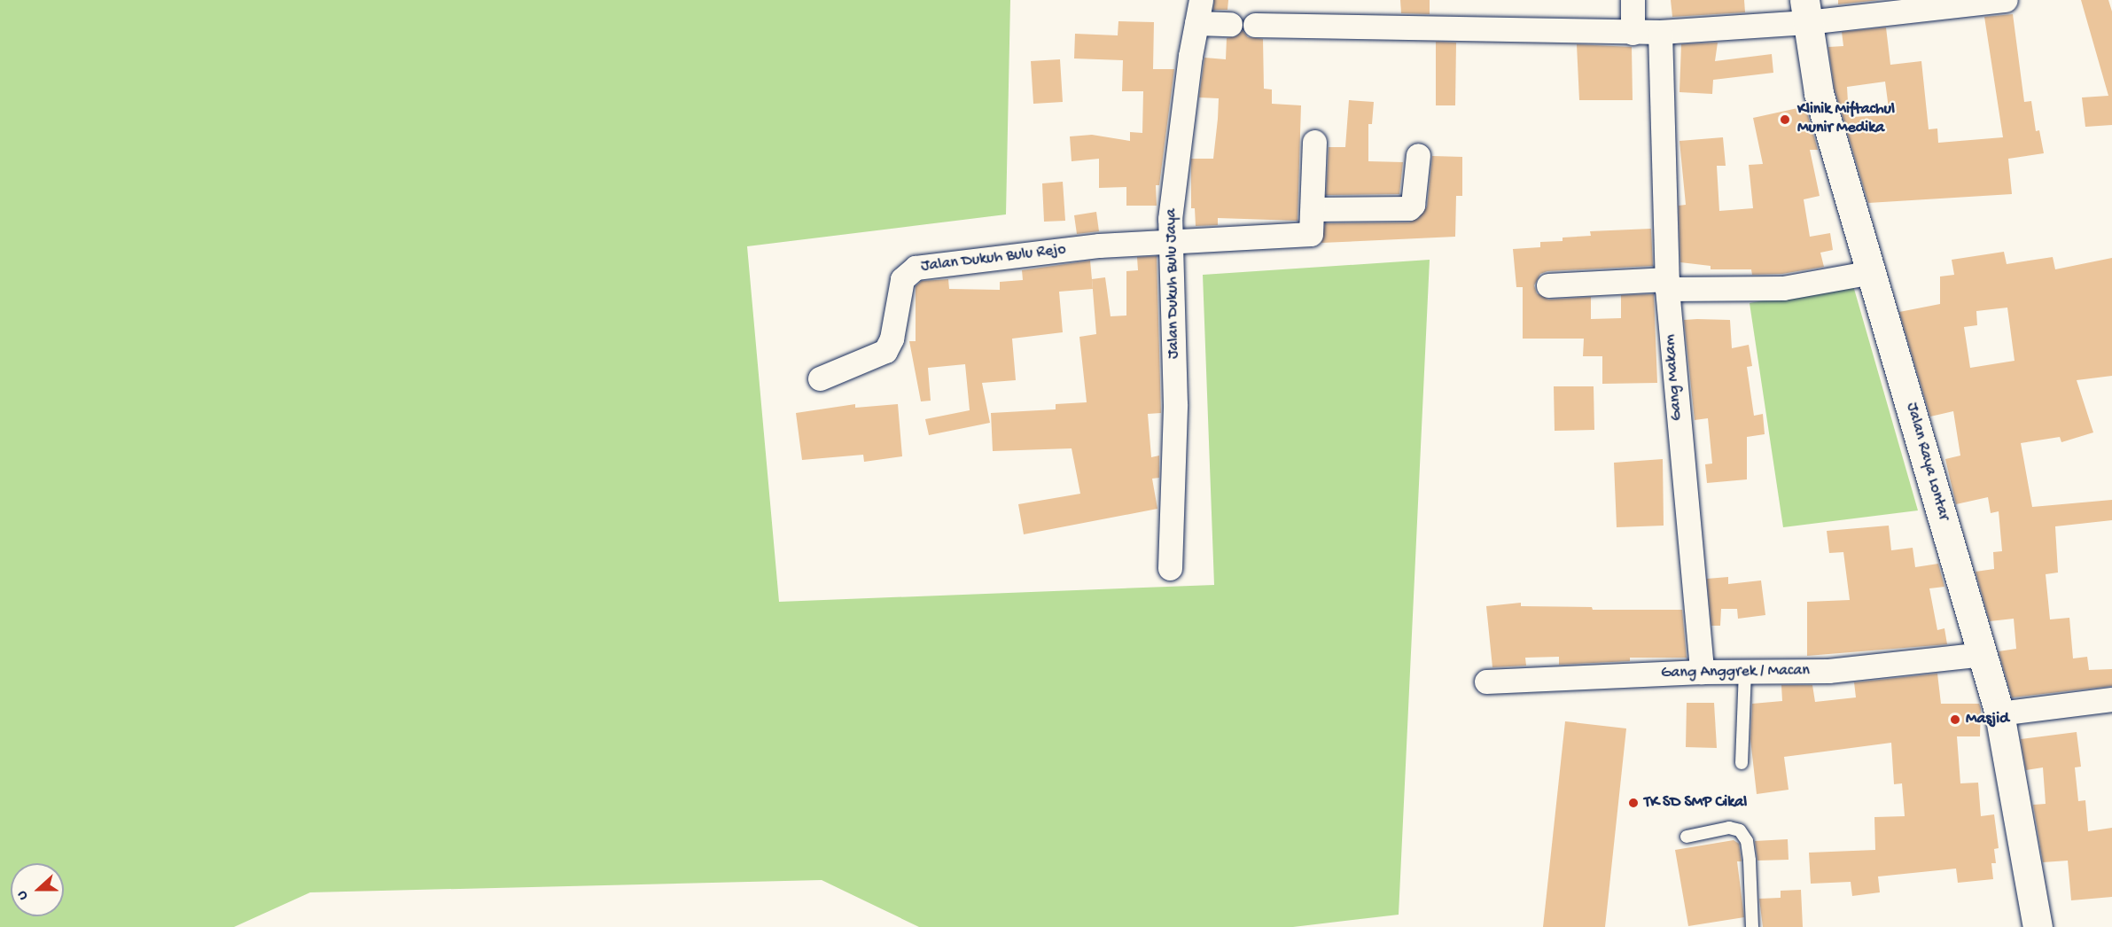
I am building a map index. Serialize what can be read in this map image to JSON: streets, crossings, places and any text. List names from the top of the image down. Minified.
{"streets":{"street":["Jalan Dukuh Bulu Rejo","Jalan Dukuh Bulu Jaya","Gang Makam","Jalan Raya Lontar","Gang Anggrek / Macan"]},"crossings":[["Jalan Dukuh Bulu Rejo","Jalan Dukuh Bulu Jaya"],["Gang Makam","Gang Anggrek / Macan"],["Jalan Raya Lontar","Gang Anggrek / Macan"]],"places":["Klinik Miftachul Munir Medika","Masjid","TK SD SMP Cikal"],"north":"left"}
